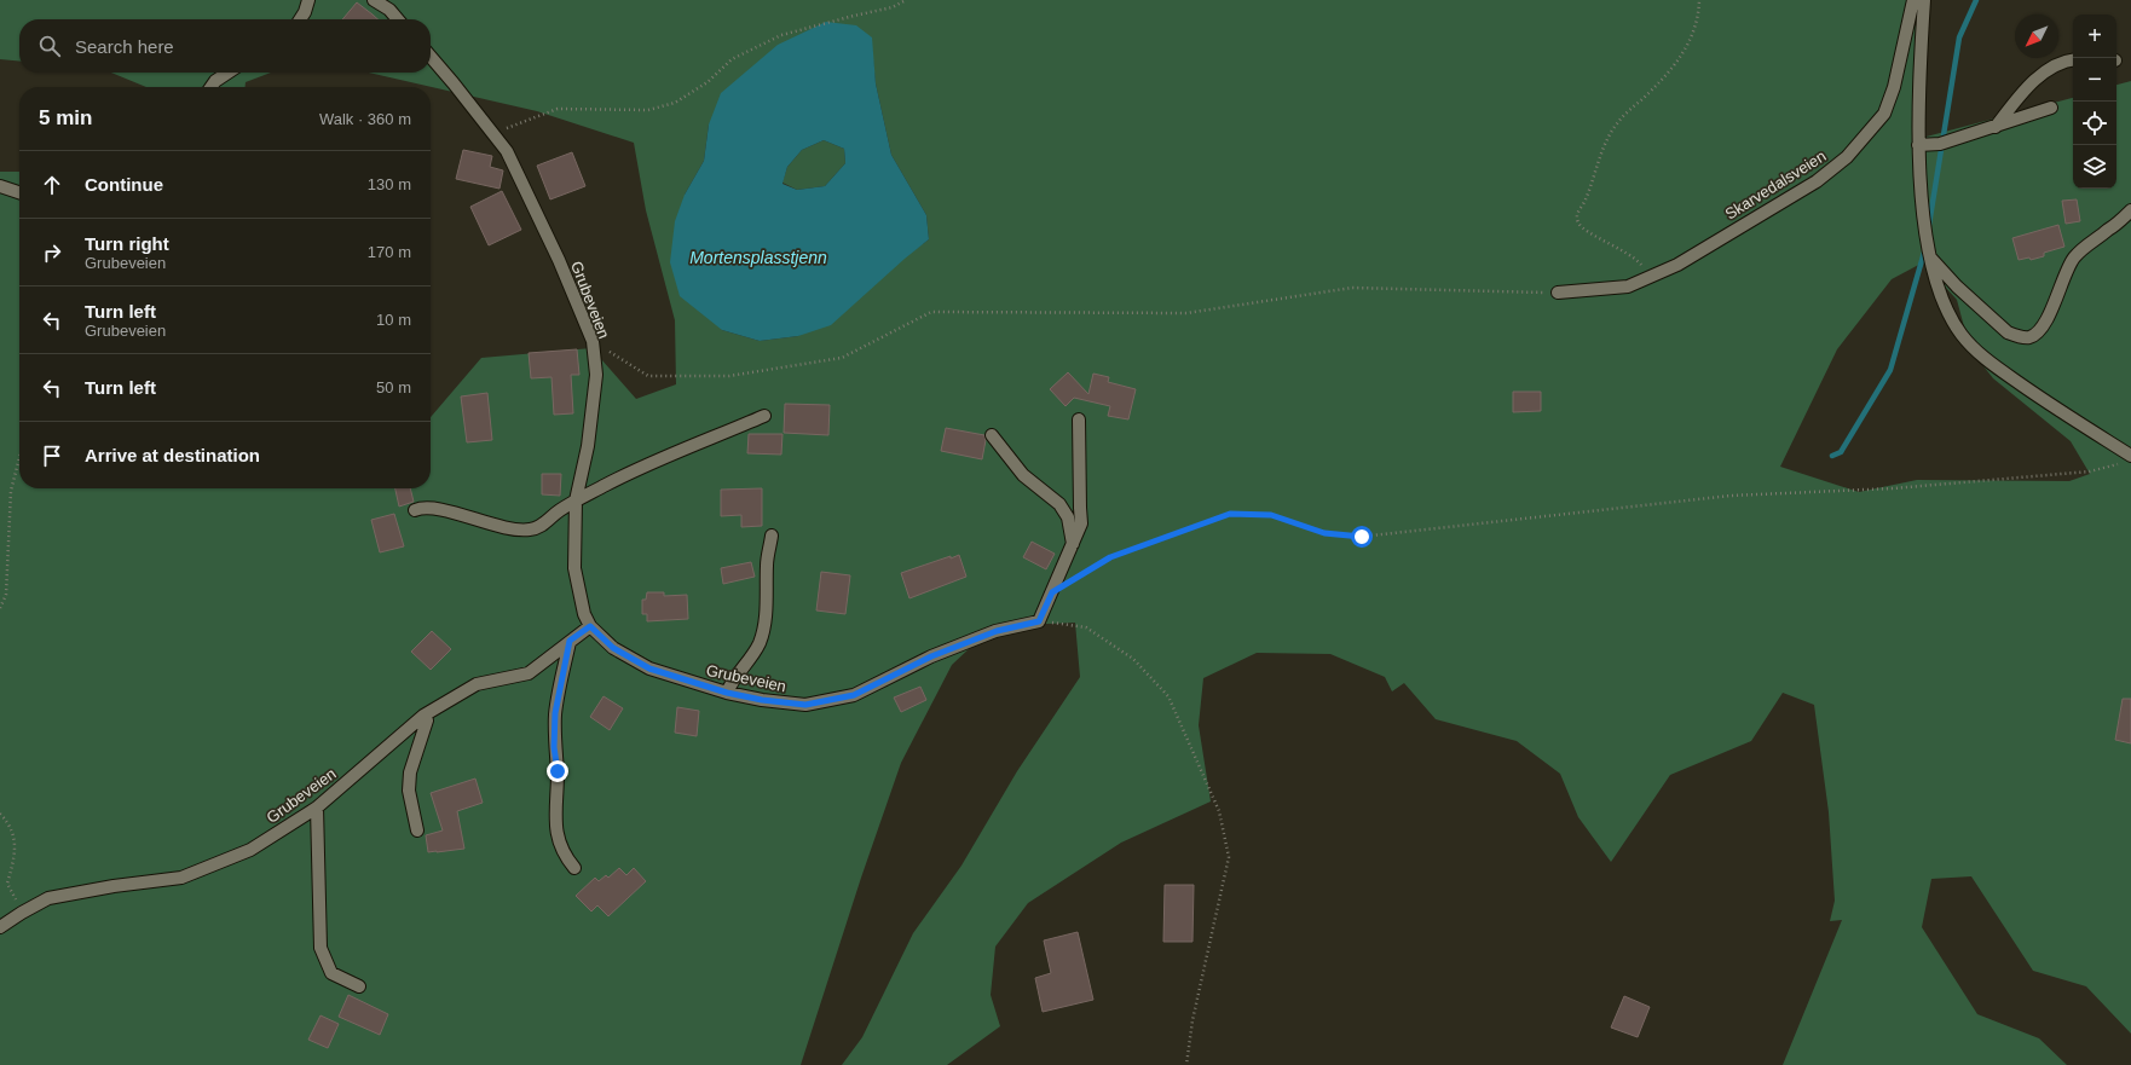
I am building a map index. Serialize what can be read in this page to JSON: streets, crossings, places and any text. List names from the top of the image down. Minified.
{"streets":{"street":["Skarvedalsveien","Grubeveien"]},"water":["Mortensplasstjenn"],"north":"bottom left","page":{"map_buttons":["+","−"],"search":"Search here","heading":["5 min","Walk · 360 m"],"list":[["Continue","130 m"],["Turn right","Grubeveien","170 m"],["Turn left","Grubeveien","10 m"],["Turn left","50 m"],"Arrive at destination"]}}
